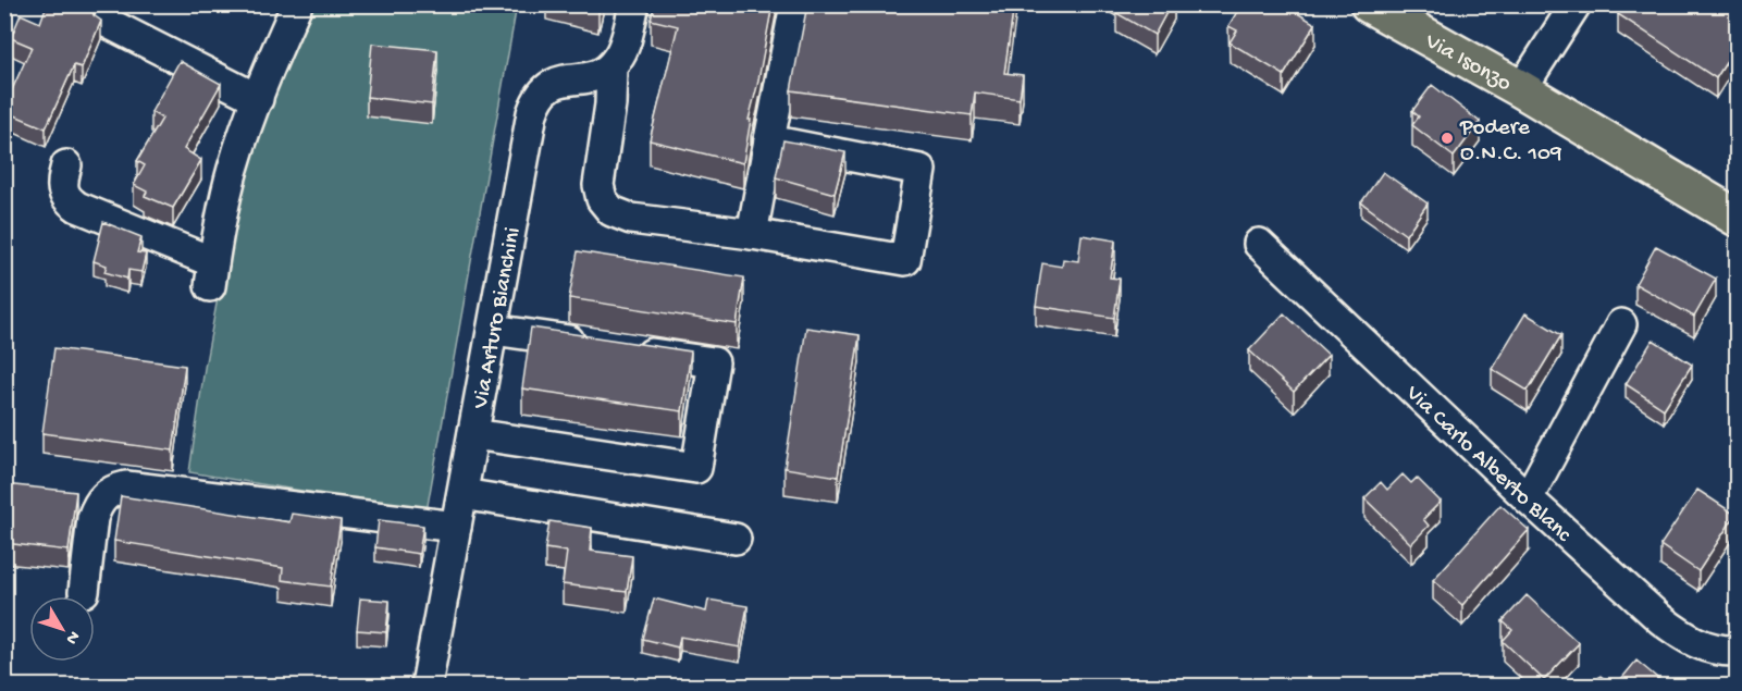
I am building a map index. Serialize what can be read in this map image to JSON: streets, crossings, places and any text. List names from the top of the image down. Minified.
{"streets":{"main road":["Via Isonzo"],"street":["Via Arturo Bianchini","Via Carlo Alberto Blanc"]},"places":["Podere O.N.C. 109"],"north":"bottom right"}
